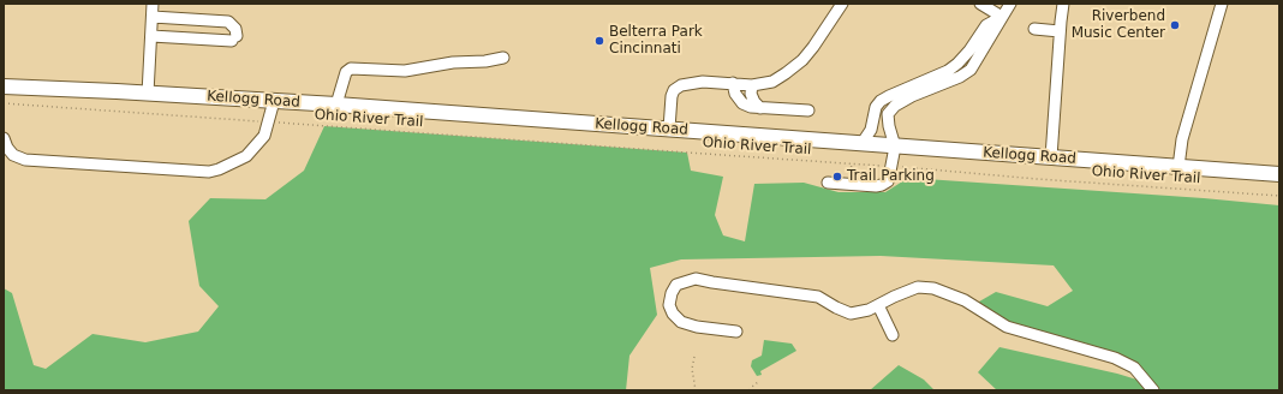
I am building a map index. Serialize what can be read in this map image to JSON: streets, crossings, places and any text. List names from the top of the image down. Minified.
{"streets":{"main road":["Kellogg Road"],"path":["Ohio River Trail"]},"places":["Riverbend Music Center","Belterra Park Cincinnati","Trail Parking"]}
